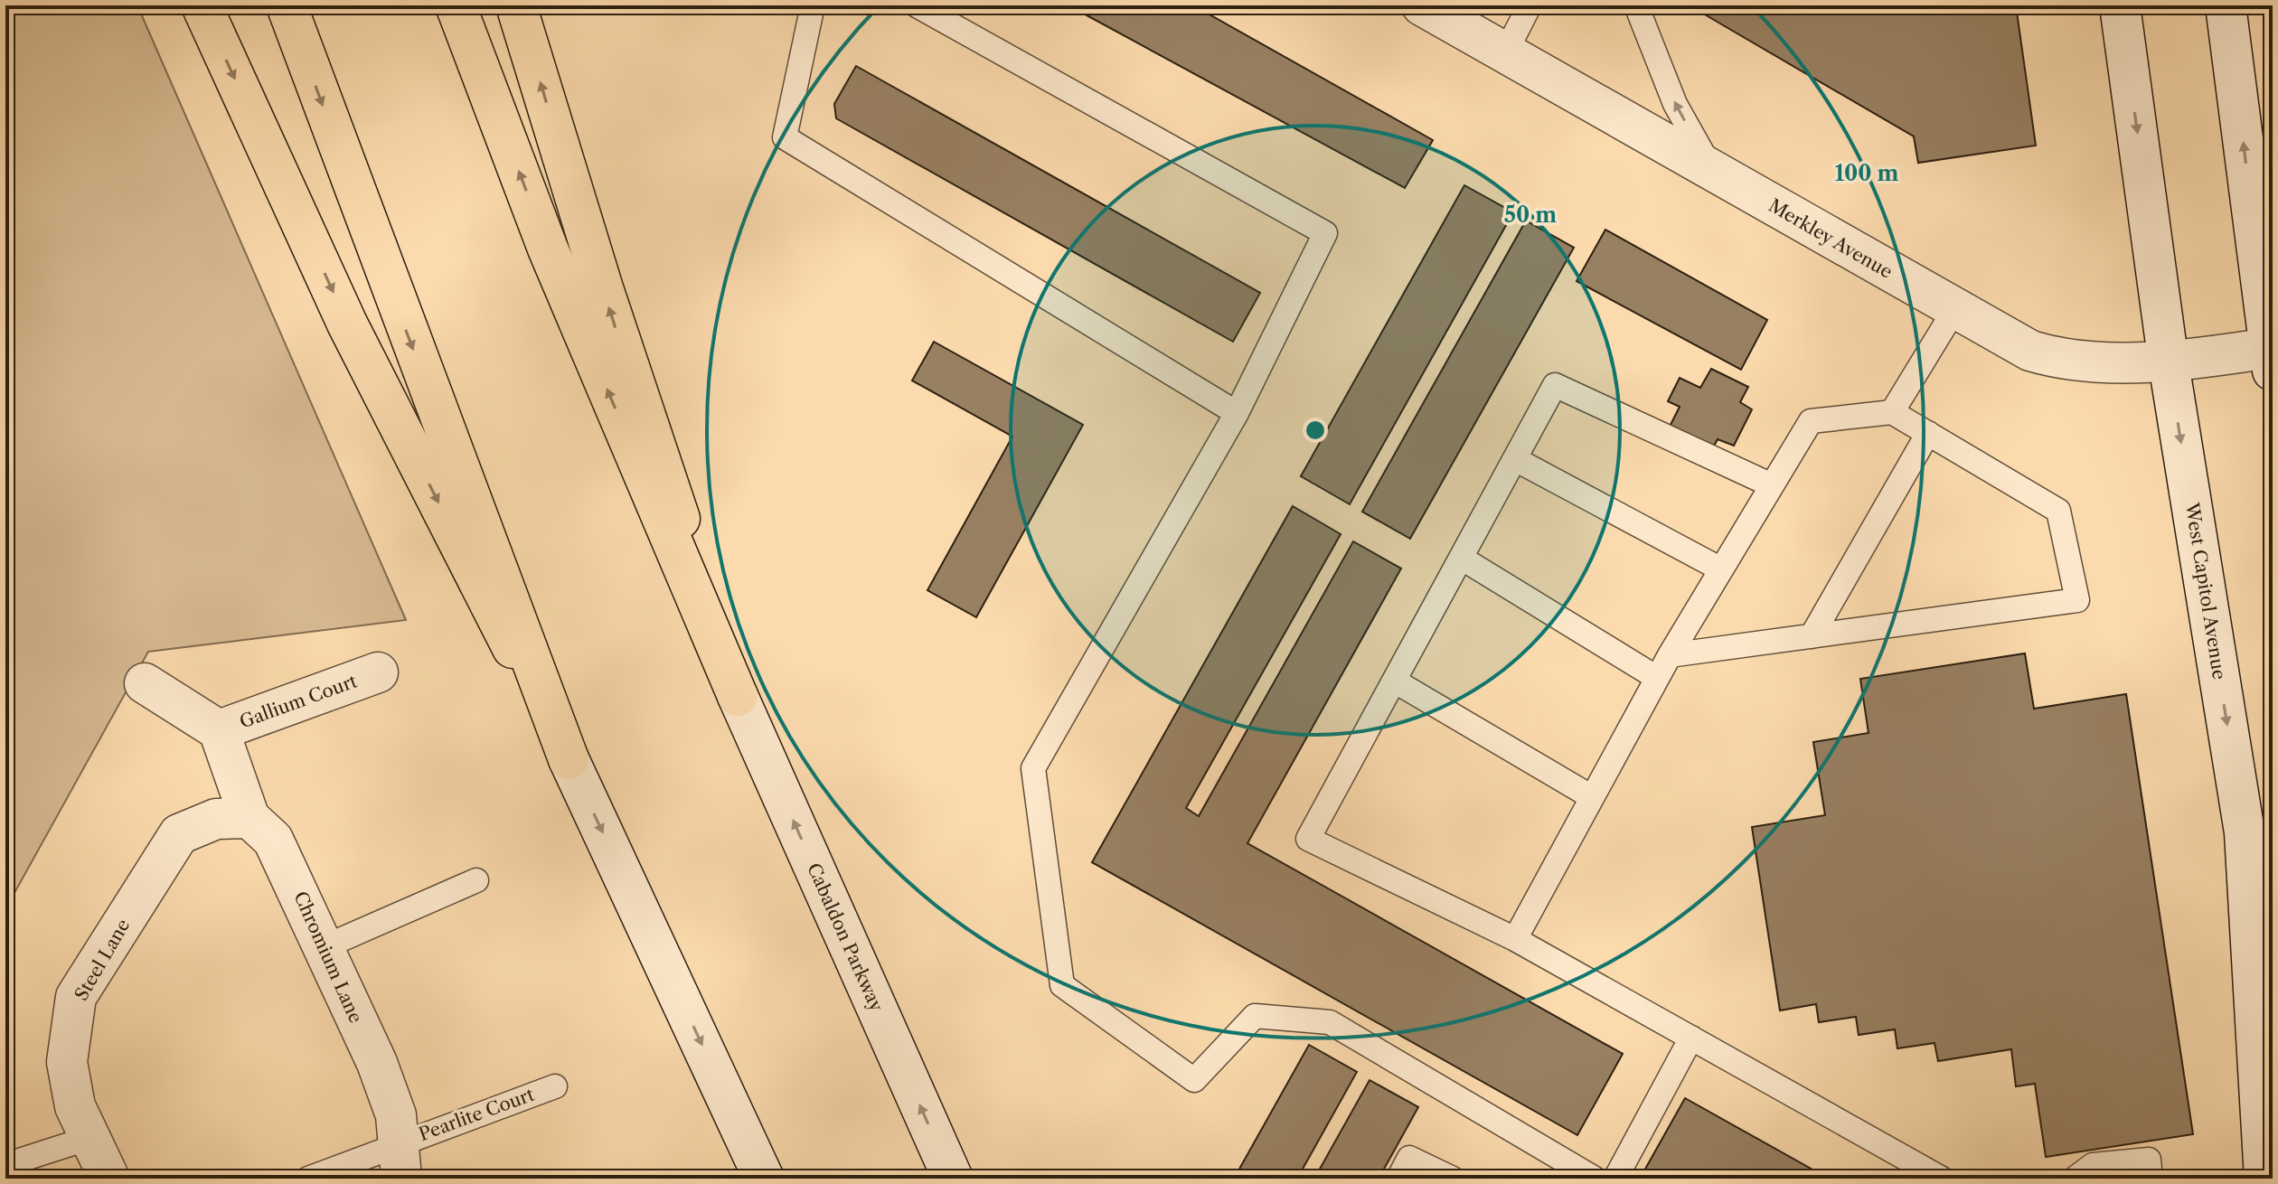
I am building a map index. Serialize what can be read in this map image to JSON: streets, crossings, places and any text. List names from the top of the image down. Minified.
{"streets":{"main road":["Merkley Avenue","West Capitol Avenue","Gallium Court","Cabaldon Parkway","Chromium Lane","Steel Lane"],"lane":["Pearlite Court"]},"crossings":[["Merkley Avenue","West Capitol Avenue"],["Chromium Lane","Steel Lane"],["Chromium Lane","Pearlite Court"]],"one_way":["West Capitol Avenue"],"rings":["100 m","50 m"]}
